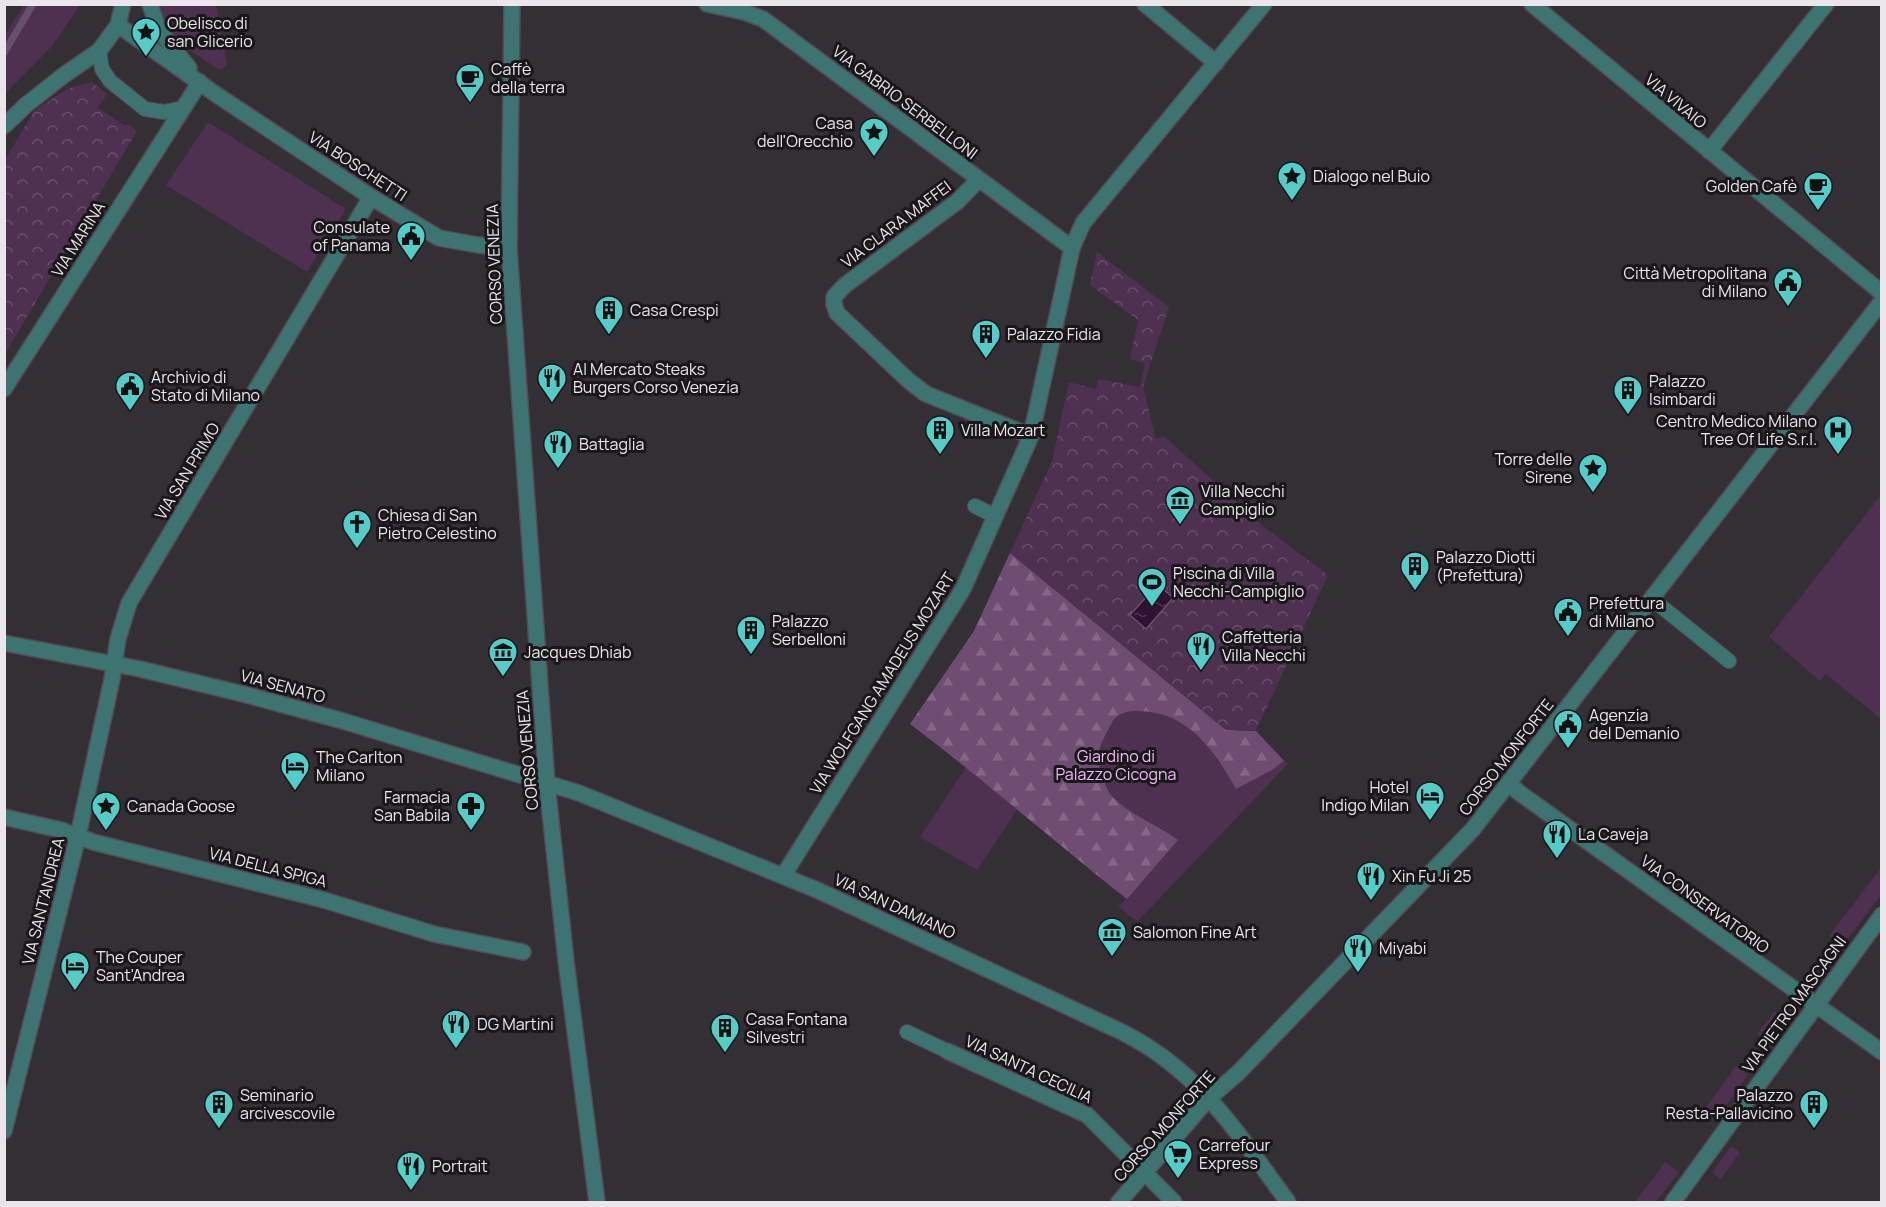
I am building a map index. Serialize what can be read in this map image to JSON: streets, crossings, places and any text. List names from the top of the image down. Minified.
{"streets":{"street":["VIA VIVAIO","VIA GABRIO SERBELLONI","VIA BOSCHETTI","VIA CLARA MAFFEI","VIA MARINA","CORSO VENEZIA","VIA SAN PRIMO","VIA WOLFGANG AMADEUS MOZART","VIA SENATO","CORSO MONFORTE","VIA DELLA SPIGA","VIA SANT'ANDREA","VIA CONSERVATORIO","VIA SAN DAMIANO","VIA PIETRO MASCAGNI","VIA SANTA CECILIA"]},"crossings":[["VIA GABRIO SERBELLONI","VIA CLARA MAFFEI"],["VIA GABRIO SERBELLONI","VIA WOLFGANG AMADEUS MOZART"],["VIA BOSCHETTI","VIA MARINA"],["VIA BOSCHETTI","CORSO VENEZIA"],["VIA BOSCHETTI","VIA SAN PRIMO"],["VIA CLARA MAFFEI","VIA WOLFGANG AMADEUS MOZART"],["CORSO VENEZIA","VIA SENATO"],["CORSO VENEZIA","VIA SAN DAMIANO"],["VIA SAN PRIMO","VIA SENATO"],["VIA SAN PRIMO","VIA SANT'ANDREA"],["VIA WOLFGANG AMADEUS MOZART","VIA SAN DAMIANO"],["VIA SENATO","VIA SANT'ANDREA"],["VIA SENATO","VIA SAN DAMIANO"],["CORSO MONFORTE","VIA CONSERVATORIO"],["CORSO MONFORTE","VIA SAN DAMIANO"],["CORSO MONFORTE","VIA SANTA CECILIA"],["VIA DELLA SPIGA","VIA SANT'ANDREA"],["VIA CONSERVATORIO","VIA PIETRO MASCAGNI"]],"parks":["Giardino di Palazzo Cicogna"],"places":{"place":["Obelisco di san Glicerio","Casa dell'Orecchio","Dialogo nel Buio","Torre delle Sirene","Canada Goose"],"cafe":["Caffè della terra","Golden Cafè"],"public building":["Consulate of Panama","Città Metropolitana di Milano","Archivio di Stato di Milano","Prefettura di Milano","Agenzia del Demanio"],"building":["Casa Crespi","Palazzo Fidia","Palazzo Isimbardi","Villa Mozart","Palazzo Diotti (Prefettura)","Palazzo Serbelloni","Casa Fontana Silvestri","Seminario arcivescovile","Palazzo Resta-Pallavicino"],"restaurant":["Al Mercato Steaks Burgers Corso Venezia","Battaglia","Caffetteria Villa Necchi","La Caveja","Xin Fu Ji 25","Miyabi","DG Martini","Portrait"],"hospital":["Centro Medico Milano Tree Of Life S.r.l."],"museum":["Villa Necchi Campiglio","Jacques Dhiab","Salomon Fine Art"],"church":["Chiesa di San Pietro Celestino"],"sports":["Piscina di Villa Necchi-Campiglio"],"hotel":["The Carlton Milano","Hotel Indigo Milan","The Couper Sant'Andrea"],"pharmacy":["Farmacia San Babila"],"supermarket":["Carrefour Express"]}}
